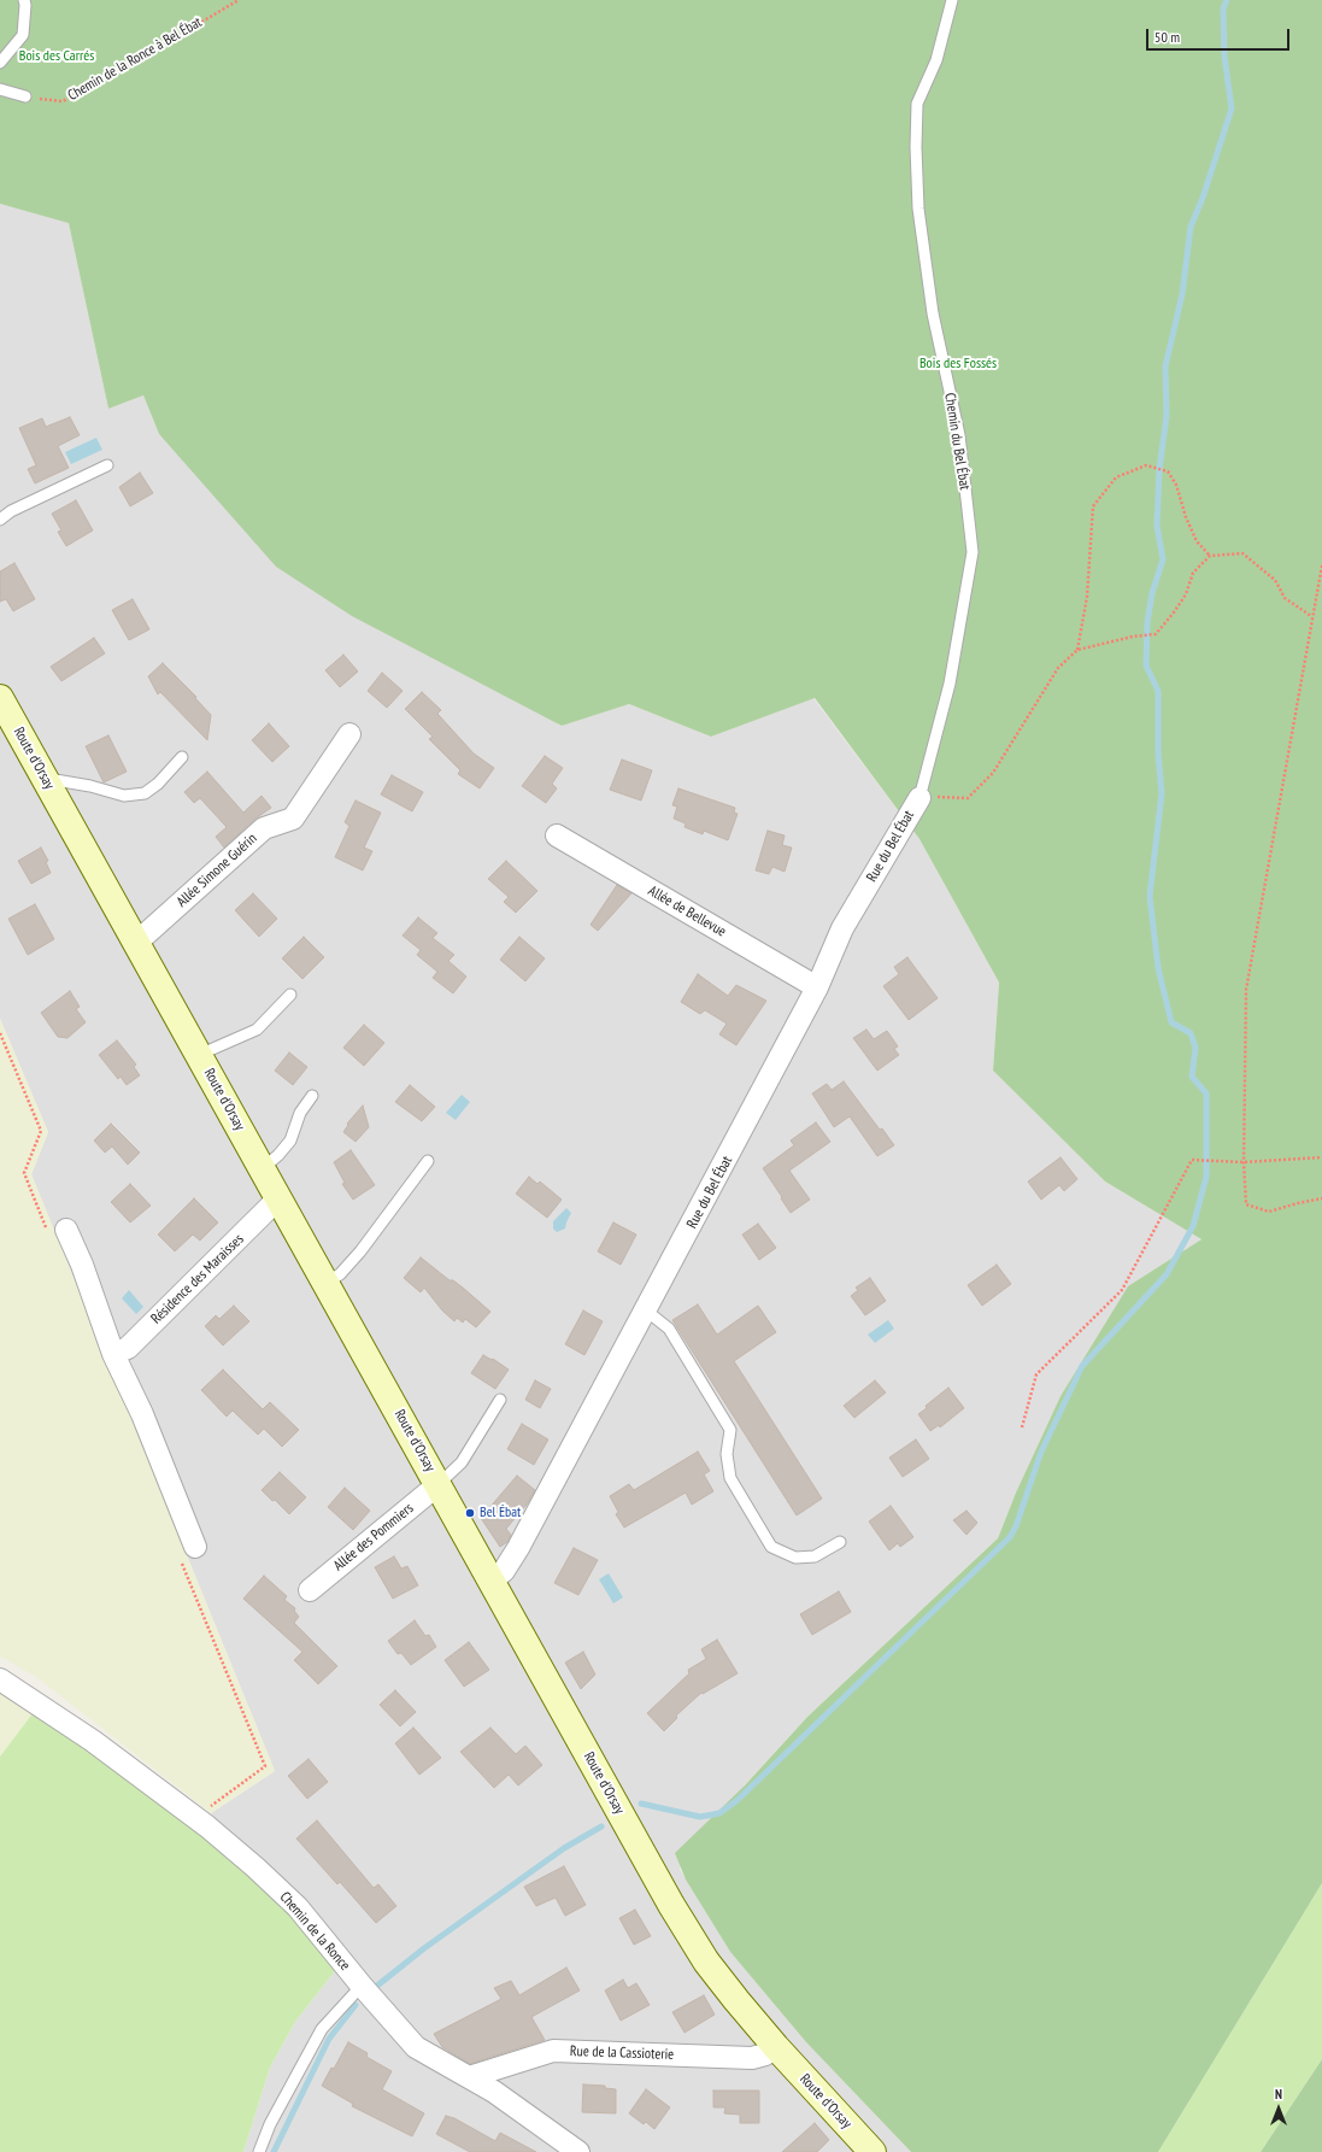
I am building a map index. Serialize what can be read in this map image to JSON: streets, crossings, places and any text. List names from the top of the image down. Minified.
{"streets":{"main road":["Route d'Orsay"],"street":["Rue du Bel Ébat","Allée Simone Guérin","Allée de Bellevue","Résidence des Maraisses","Allée des Pommiers","Chemin de la Ronce","Rue de la Cassioterie"],"lane":["Chemin du Bel Ébat"],"path":["Chemin de la Ronce à Bel Ébat"]},"crossings":[["Chemin du Bel Ébat","Rue du Bel Ébat"],["Route d'Orsay","Rue du Bel Ébat"],["Route d'Orsay","Allée Simone Guérin"],["Route d'Orsay","Résidence des Maraisses"],["Route d'Orsay","Allée des Pommiers"],["Route d'Orsay","Rue de la Cassioterie"],["Rue du Bel Ébat","Allée de Bellevue"],["Chemin de la Ronce","Rue de la Cassioterie"]],"parks":["Bois des Carrés","Bois des Fossés"],"places":["Bel Ébat"],"scale_bar":"50 m","north":"top"}
